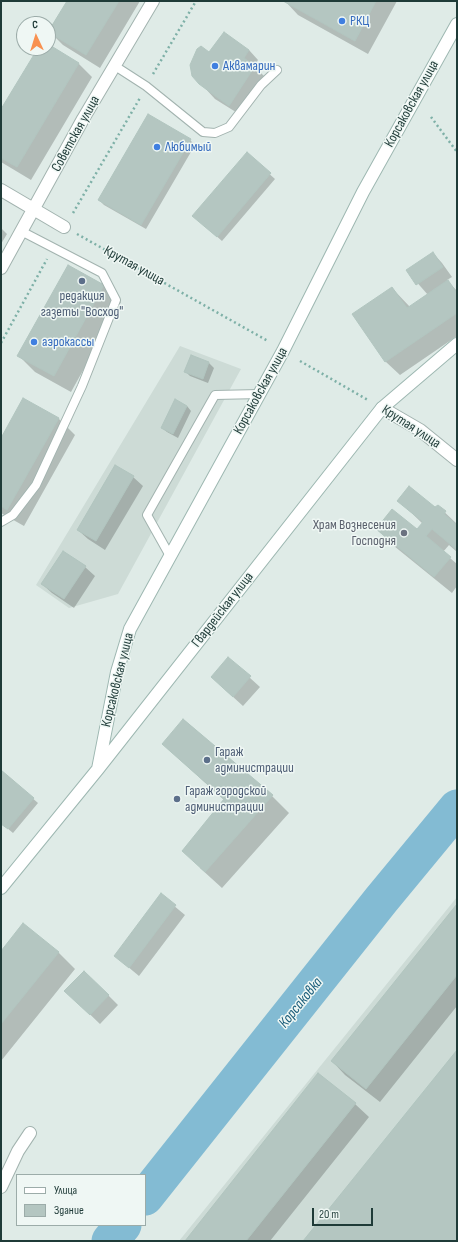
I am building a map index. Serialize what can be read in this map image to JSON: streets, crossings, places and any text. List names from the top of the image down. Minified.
{"streets":{"main road":["Корсаковская улица","Советская улица","Крутая улица","Гвардейская улица"]},"crossings":[["Корсаковская улица","Гвардейская улица"],["Крутая улица","Гвардейская улица"]],"water":["Корсаковка"],"places":["РКЦ","Аквамарин","Любимый","редакция газеты \"Восход\"","аэрокассы","Храм Вознесения Господня","Гараж администрации","Гараж городской администрации"],"legend":["Улица","Здание"],"scale_bar":"20 m","north":"top"}
